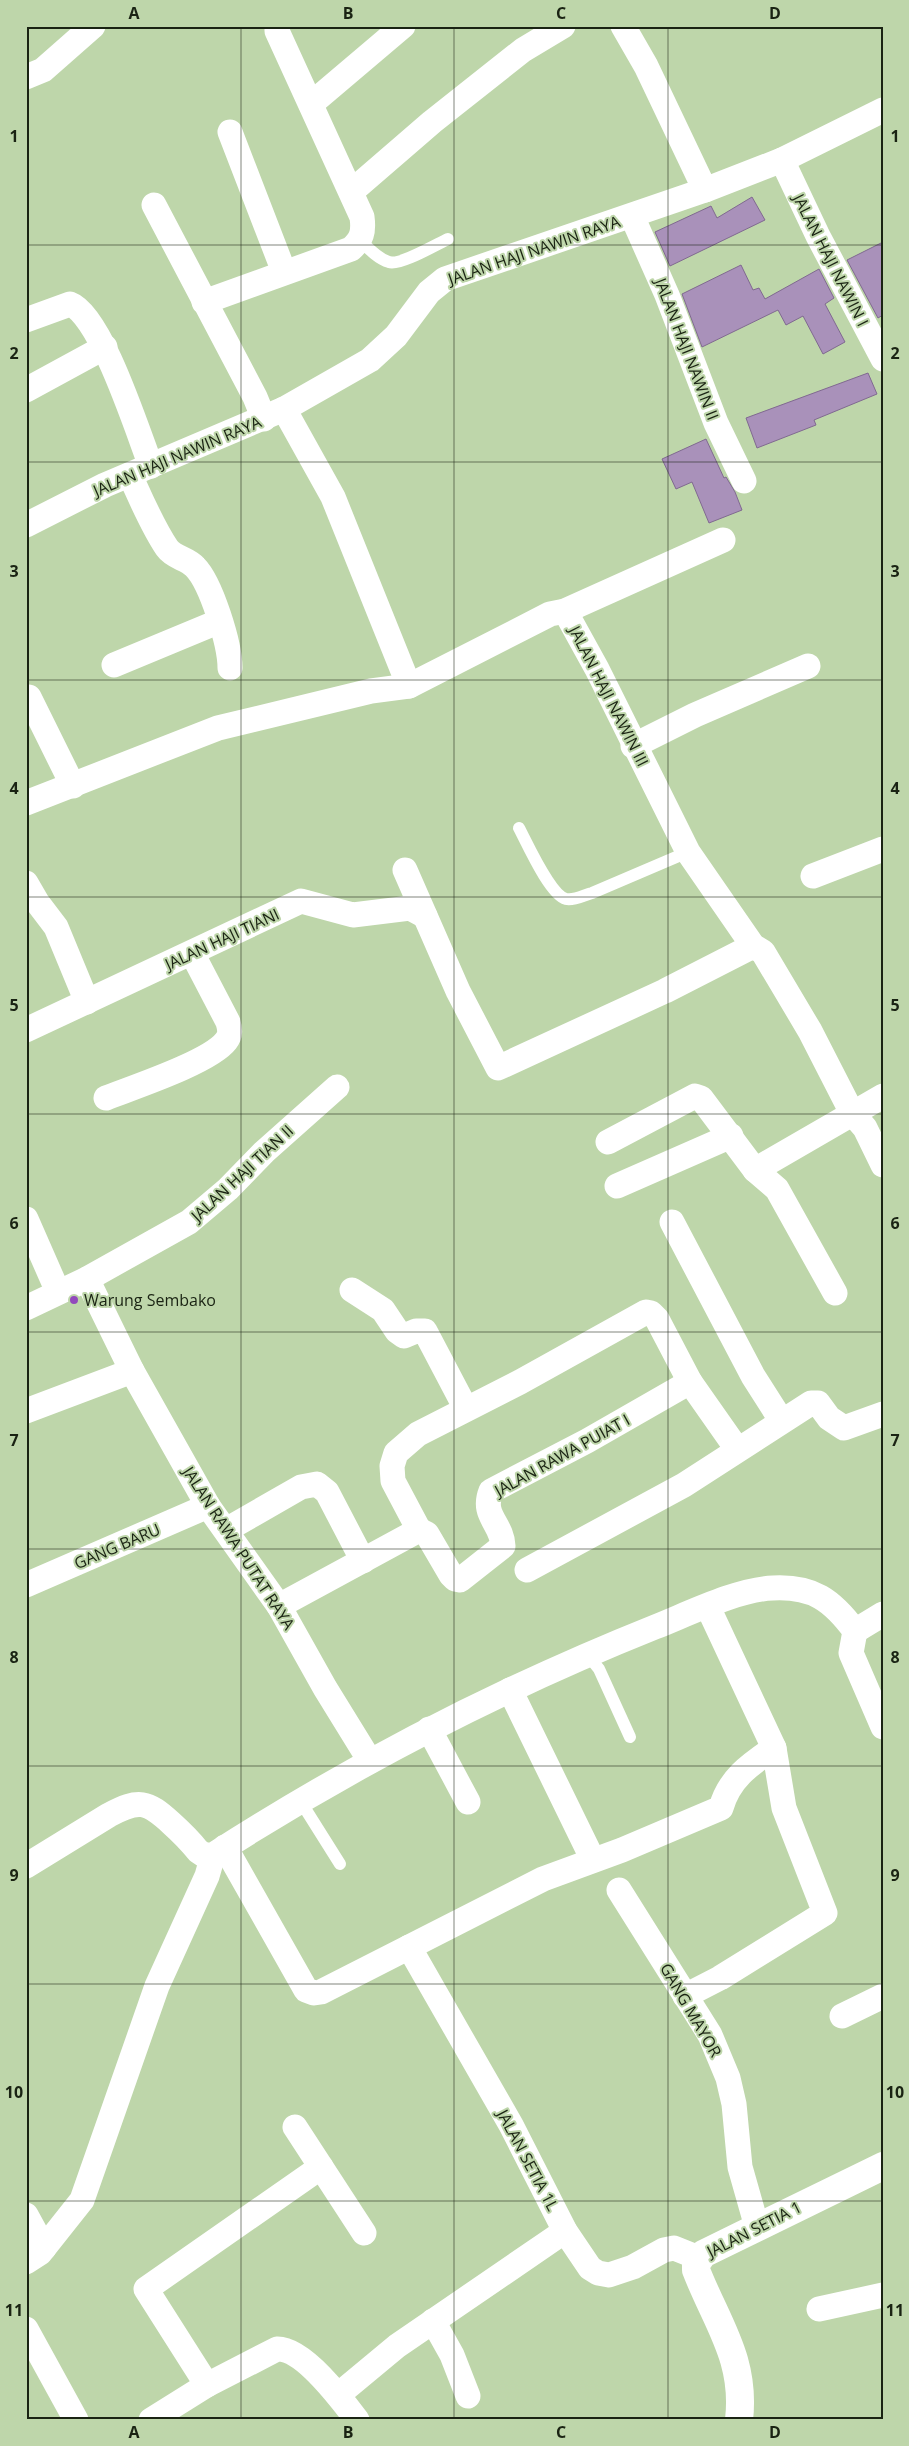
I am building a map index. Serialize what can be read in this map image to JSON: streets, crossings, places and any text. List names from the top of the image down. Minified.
{"streets":{"street":["JALAN HAJI NAWIN RAYA","JALAN HAJI NAWIN I","JALAN HAJI NAWIN II","JALAN HAJI NAWIN III","JALAN HAJI TIANI","JALAN HAJI TIAN II","JALAN RAWA PUIAT I","GANG BARU","JALAN RAWA PUTAT RAYA","GANG MAYOR","JALAN SETIA 1L","JALAN SETIA 1"]},"crossings":[["JALAN HAJI NAWIN RAYA","JALAN HAJI NAWIN I"],["JALAN HAJI NAWIN RAYA","JALAN HAJI NAWIN II"],["JALAN HAJI TIAN II","JALAN RAWA PUTAT RAYA"],["GANG BARU","JALAN RAWA PUTAT RAYA"],["GANG MAYOR","JALAN SETIA 1"],["JALAN SETIA 1L","JALAN SETIA 1"]],"places":["Warung Sembako"],"grid":{"columns":["A","B","C","D"],"rows":["1","2","3","4","5","6","7","8","9","10","11"]}}
